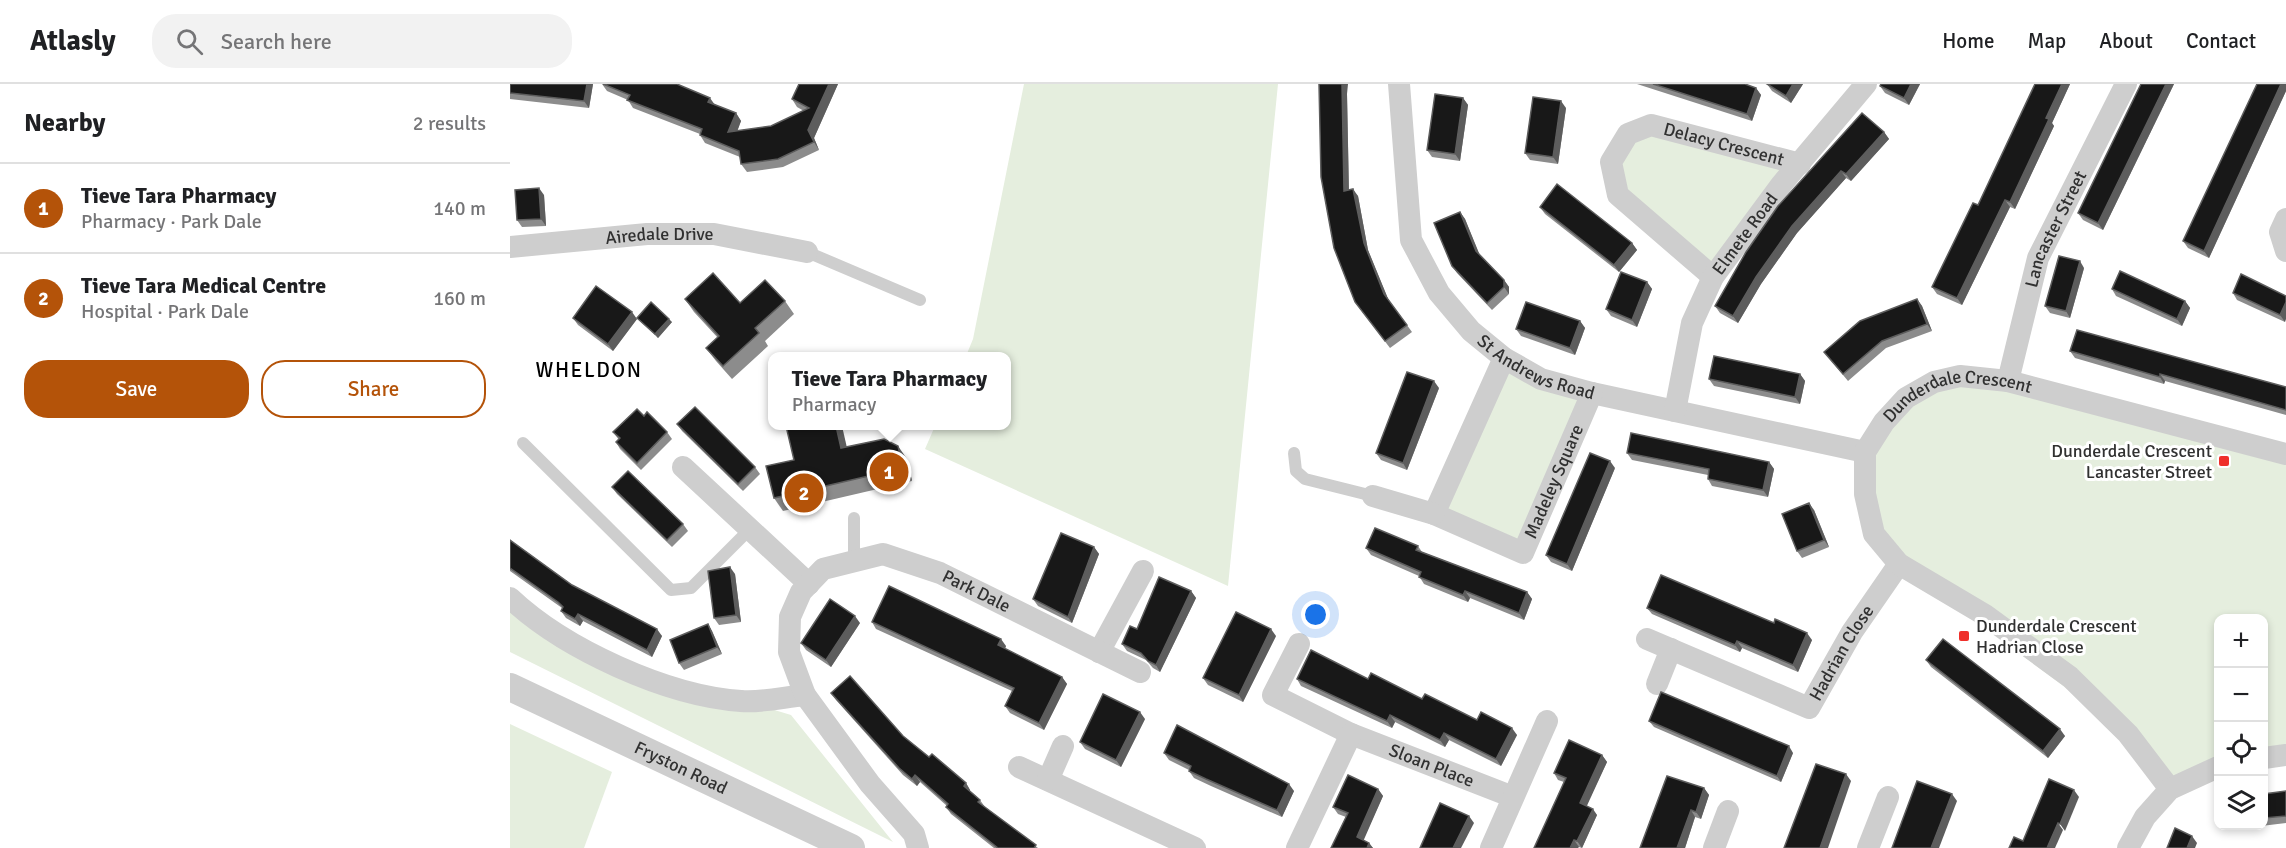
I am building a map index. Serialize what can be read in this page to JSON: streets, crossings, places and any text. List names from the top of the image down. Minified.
{"streets":{"street":["Delacy Crescent","Lancaster Street","Elmete Road","Airedale Drive","St Andrews Road","Dunderdale Crescent","Madeley Square","Park Dale","Hadrian Close","Sloan Place","Fryston Road"]},"crossings":[["Delacy Crescent","Elmete Road"],["Lancaster Street","Dunderdale Crescent"],["Elmete Road","St Andrews Road"],["St Andrews Road","Dunderdale Crescent"],["St Andrews Road","Madeley Square"],["Dunderdale Crescent","Hadrian Close"]],"districts":["WHELDON"],"places":{"transit":["Dunderdale Crescent Lancaster Street","Dunderdale Crescent Hadrian Close"]},"page":{"header":"Atlasly","search":"Search here","nav":["Home","Map","About","Contact"],"heading":["Nearby","2 results"],"list":[{"mark":"1","name":"Tieve Tara Pharmacy","note":"Pharmacy · Park Dale","value":"140 m"},{"mark":"2","name":"Tieve Tara Medical Centre","note":"Hospital · Park Dale","value":"160 m"}],"buttons":["Save","Share"],"popup":["Tieve Tara Pharmacy","Pharmacy"],"pins":["1","2"],"map_buttons":["+","−"]}}
